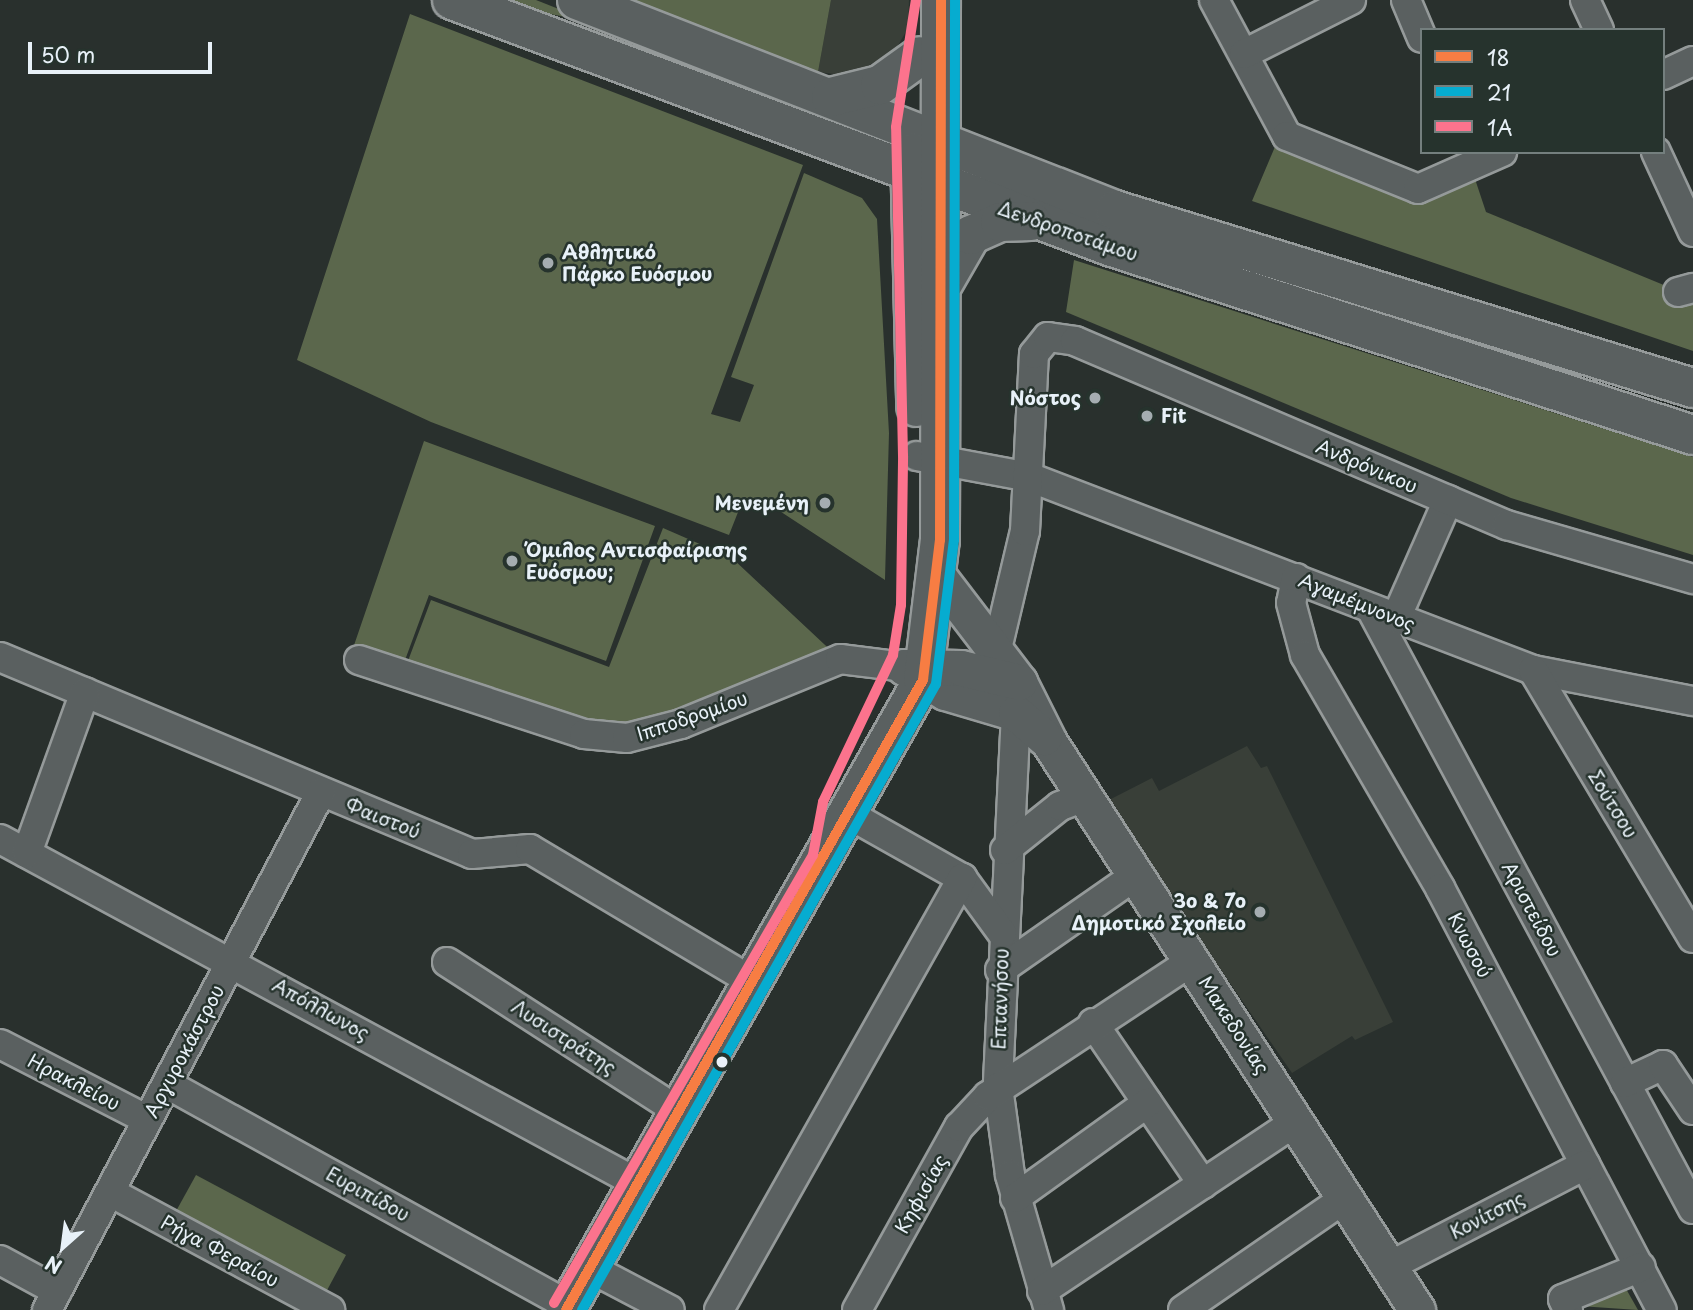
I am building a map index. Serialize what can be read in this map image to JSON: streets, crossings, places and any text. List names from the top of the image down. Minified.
{"streets":{"main road":["Δενδροποτάμου"],"street":["Ανδρόνικου","Αγαμέμνονος","Ιπποδρομίου","Σούτσου","Φαιστού","Αριστείδου","Κνωσού","Επτανήσου","Απόλλωνος","Μακεδονίας","Λυσιστράτης","Αργυροκάστρου","Ηρακλείου","Ευριπίδου","Κηφισίας","Κονίτσης","Ρήγα Φεραίου"]},"crossings":[["Ανδρόνικου","Αγαμέμνονος"],["Αγαμέμνονος","Σούτσου"],["Αγαμέμνονος","Αριστείδου"],["Αγαμέμνονος","Κνωσού"],["Φαιστού","Αργυροκάστρου"],["Κνωσού","Κονίτσης"],["Επτανήσου","Μακεδονίας"],["Επτανήσου","Κηφισίας"],["Απόλλωνος","Αργυροκάστρου"],["Μακεδονίας","Κηφισίας"],["Μακεδονίας","Κονίτσης"],["Αργυροκάστρου","Ηρακλείου"],["Αργυροκάστρου","Ευριπίδου"],["Αργυροκάστρου","Ρήγα Φεραίου"]],"places":["Αθλητικό Πάρκο Ευόσμου","Νόστος","Fit","Μενεμένη","Όμιλος Αντισφαίρισης Ευόσμου;","3ο & 7ο Δημοτικό Σχολείο"],"lines":["transit line 18","transit line 21","transit line 1Α"],"legend":["18","21","1Α"],"scale_bar":"50 m","north":"bottom left"}
